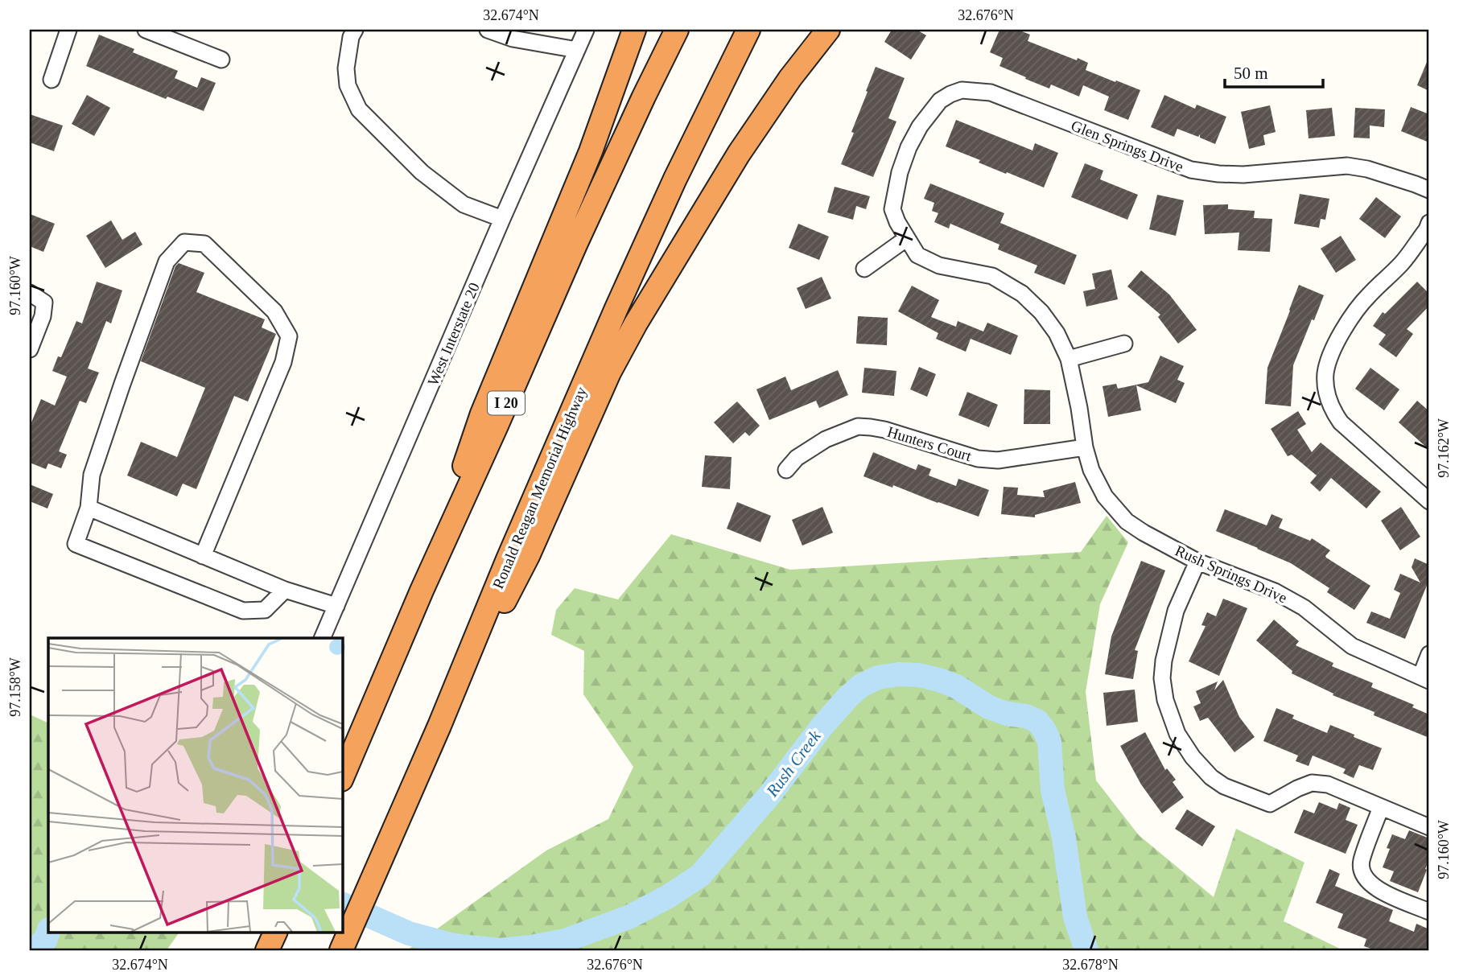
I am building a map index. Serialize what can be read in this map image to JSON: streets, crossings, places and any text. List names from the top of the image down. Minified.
{"streets":{"highway":["I 20","Ronald Reagan Memorial Highway"],"street":["Glen Springs Drive","West Interstate 20","Hunters Court","Rush Springs Drive"]},"crossings":[["Glen Springs Drive","Rush Springs Drive"],["Hunters Court","Rush Springs Drive"]],"water":["Rush Creek"],"scale_bar":"50 m","coordinates":["32.674°N","32.676°N","97.160°W","97.162°W","97.158°W","32.678°N"]}
